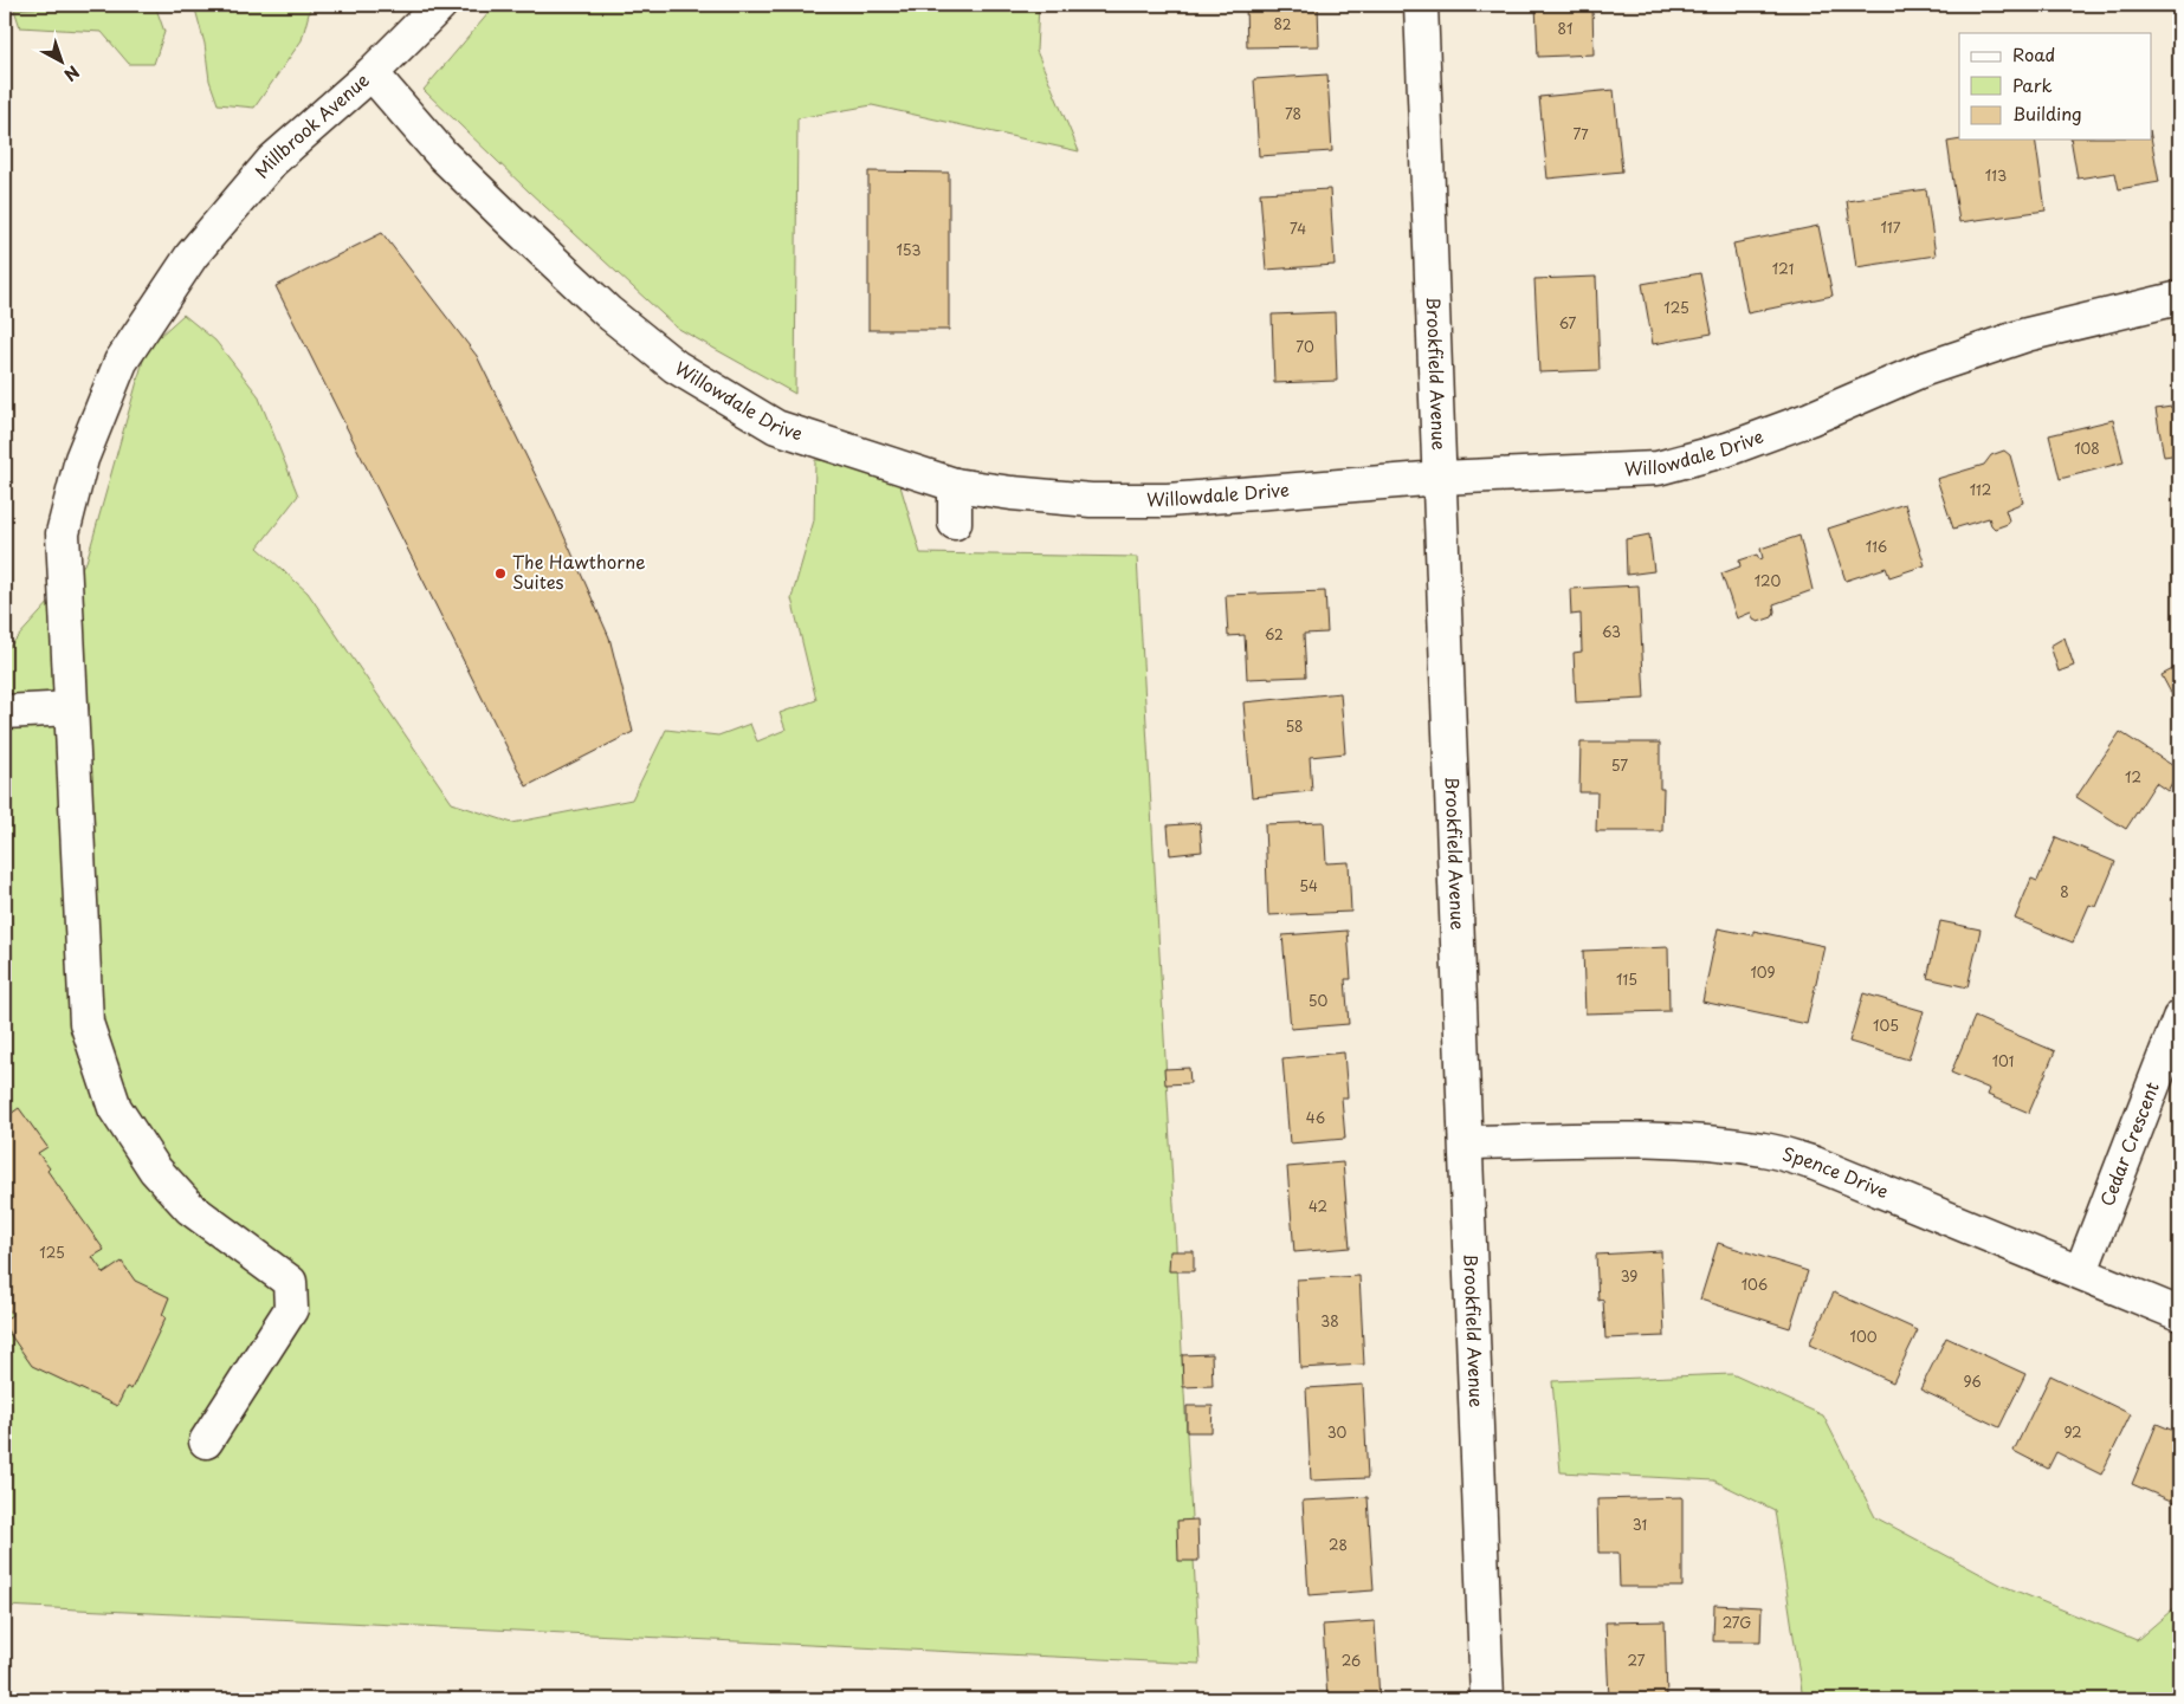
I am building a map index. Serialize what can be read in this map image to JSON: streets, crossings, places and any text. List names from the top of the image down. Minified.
{"streets":{"street":["Millbrook Avenue","Brookfield Avenue","Willowdale Drive","Cedar Crescent","Spence Drive"]},"crossings":[["Millbrook Avenue","Willowdale Drive"],["Brookfield Avenue","Willowdale Drive"],["Brookfield Avenue","Spence Drive"],["Cedar Crescent","Spence Drive"]],"places":["The Hawthorne Suites"],"house_numbers":["82","81","78","77","113","117","74","153","121","125","67","70","108","112","116","120","63","62","58","57","12","54","8","109","115","50","105","101","46","42","125","39","106","38","100","96","30","92","31","28","27G","26","27"],"legend":["Road","Park","Building"],"north":"bottom right"}
